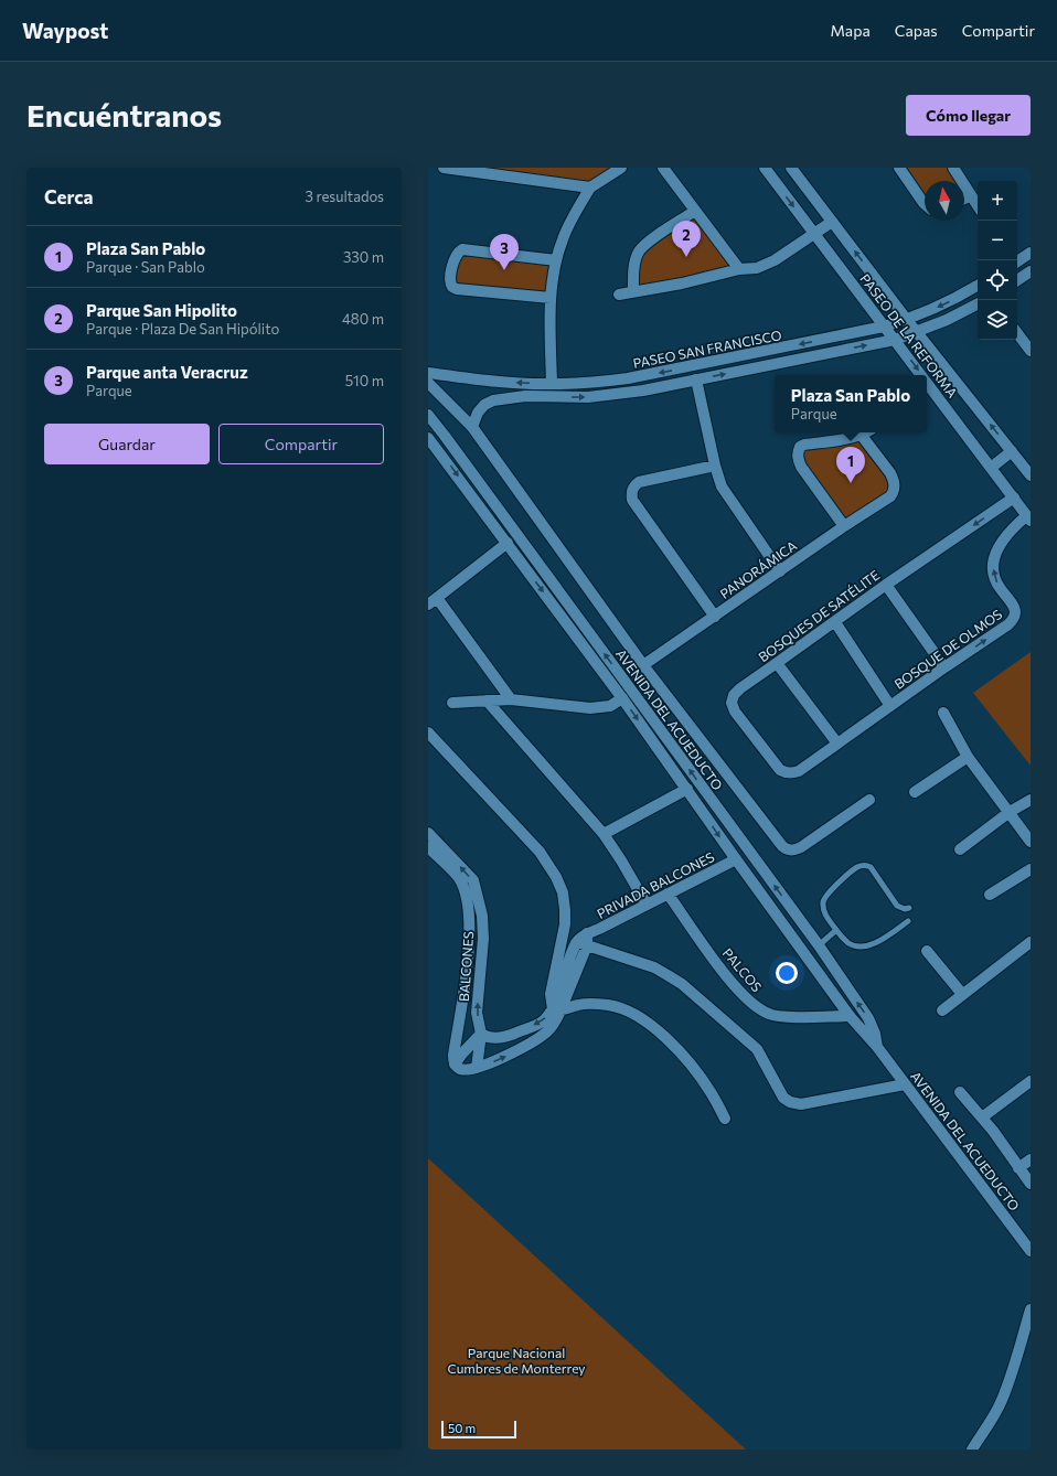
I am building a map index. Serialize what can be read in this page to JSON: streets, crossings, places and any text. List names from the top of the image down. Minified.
{"streets":{"street":["PASEO DE LA REFORMA","PASEO SAN FRANCISCO","PANORÁMICA","BOSQUES DE SATÉLITE","BOSQUE DE OLMOS","AVENIDA DEL ACUEDUCTO","PRIVADA BALCONES","BALCONES","PALCOS"]},"crossings":[["PASEO DE LA REFORMA","PASEO SAN FRANCISCO"],["PASEO DE LA REFORMA","BOSQUES DE SATÉLITE"],["PASEO DE LA REFORMA","BOSQUE DE OLMOS"],["PASEO SAN FRANCISCO","AVENIDA DEL ACUEDUCTO"],["PANORÁMICA","AVENIDA DEL ACUEDUCTO"],["BOSQUES DE SATÉLITE","BOSQUE DE OLMOS"],["AVENIDA DEL ACUEDUCTO","PRIVADA BALCONES"],["AVENIDA DEL ACUEDUCTO","PALCOS"],["PRIVADA BALCONES","PALCOS"]],"one_way":["BOSQUE DE OLMOS"],"parks":["Parque Nacional Cumbres de Monterrey"],"scale_bar":"50 m","north":"top","page":{"header":"Waypost","nav":["Mapa","Capas","Compartir"],"buttons":["Cómo llegar",["Guardar","Compartir"]],"title":"Encuéntranos","heading":["Cerca","3 resultados"],"map_buttons":["+","−"],"pins":["2","3","1"],"list":[{"mark":"1","name":"Plaza San Pablo","note":"Parque · San Pablo","value":"330 m"},{"mark":"2","name":"Parque San Hipolito","note":"Parque · Plaza De San Hipólito","value":"480 m"},{"mark":"3","name":"Parque anta Veracruz","note":"Parque","value":"510 m"}],"popup":["Plaza San Pablo","Parque"],"scale":"50 m"}}
